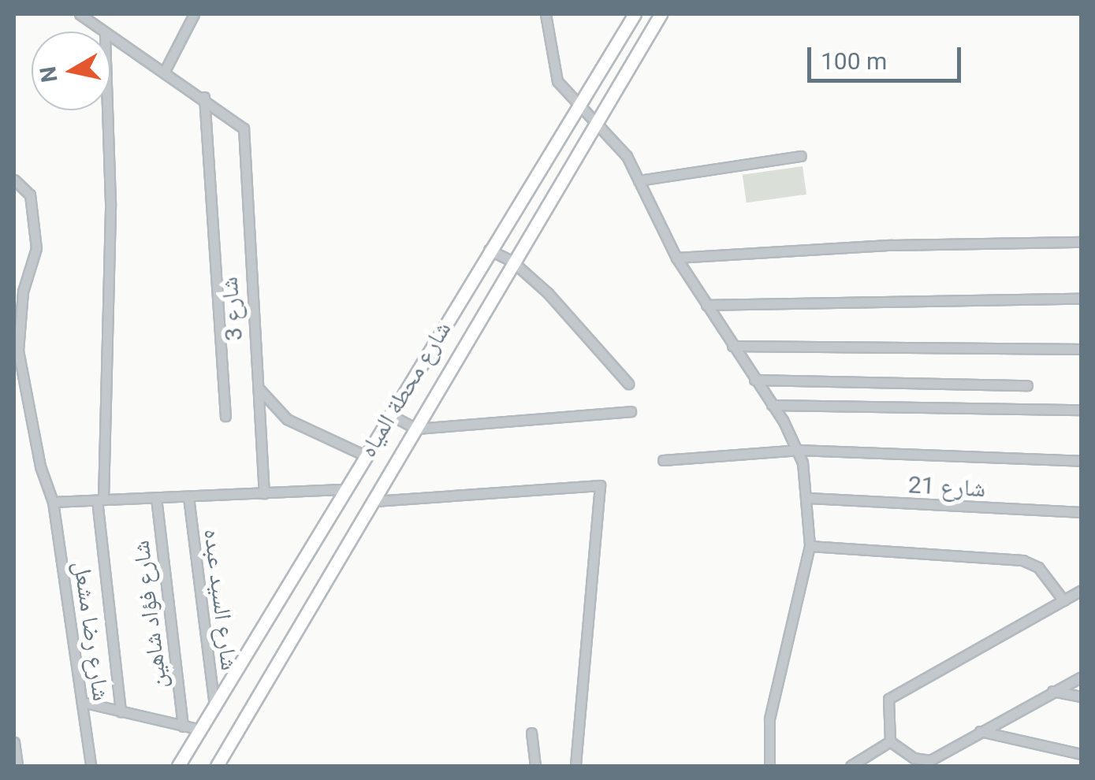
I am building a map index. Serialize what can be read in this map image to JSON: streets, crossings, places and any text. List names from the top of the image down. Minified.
{"streets":{"street":["شارع 3","شارع محطة المياه","شارع 21","شارع السيد عبده","شارع فؤاد شاهين","شارع رضا مشعل"]},"crossings":[["شارع محطة المياه","شارع السيد عبده"]],"scale_bar":"100 m","north":"left"}
